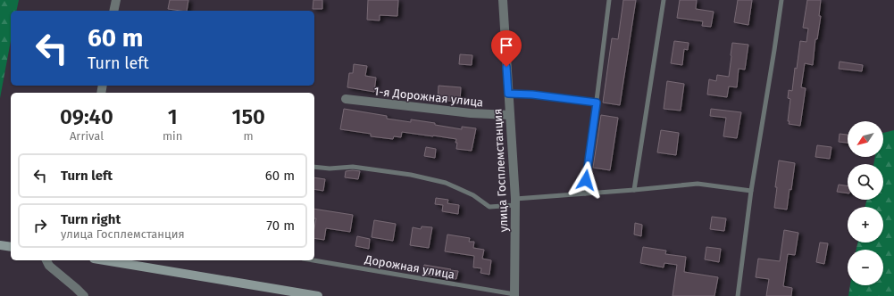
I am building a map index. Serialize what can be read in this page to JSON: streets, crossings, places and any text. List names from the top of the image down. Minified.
{"streets":{"street":["1-я Дорожная улица","улица Госплемстанция"],"lane":["Дорожная улица"]},"crossings":[["1-я Дорожная улица","улица Госплемстанция"],["улица Госплемстанция","Дорожная улица"]],"north":"bottom left","page":{"turn":["60 m","Turn left"],"eta":["09:40","Arrival","1","min","150","m"],"map_buttons":["+","−"],"list":[{"name":"Turn left","value":"60 m"},{"name":"Turn right","note":"улица Госплемстанция","value":"70 m"}]}}
